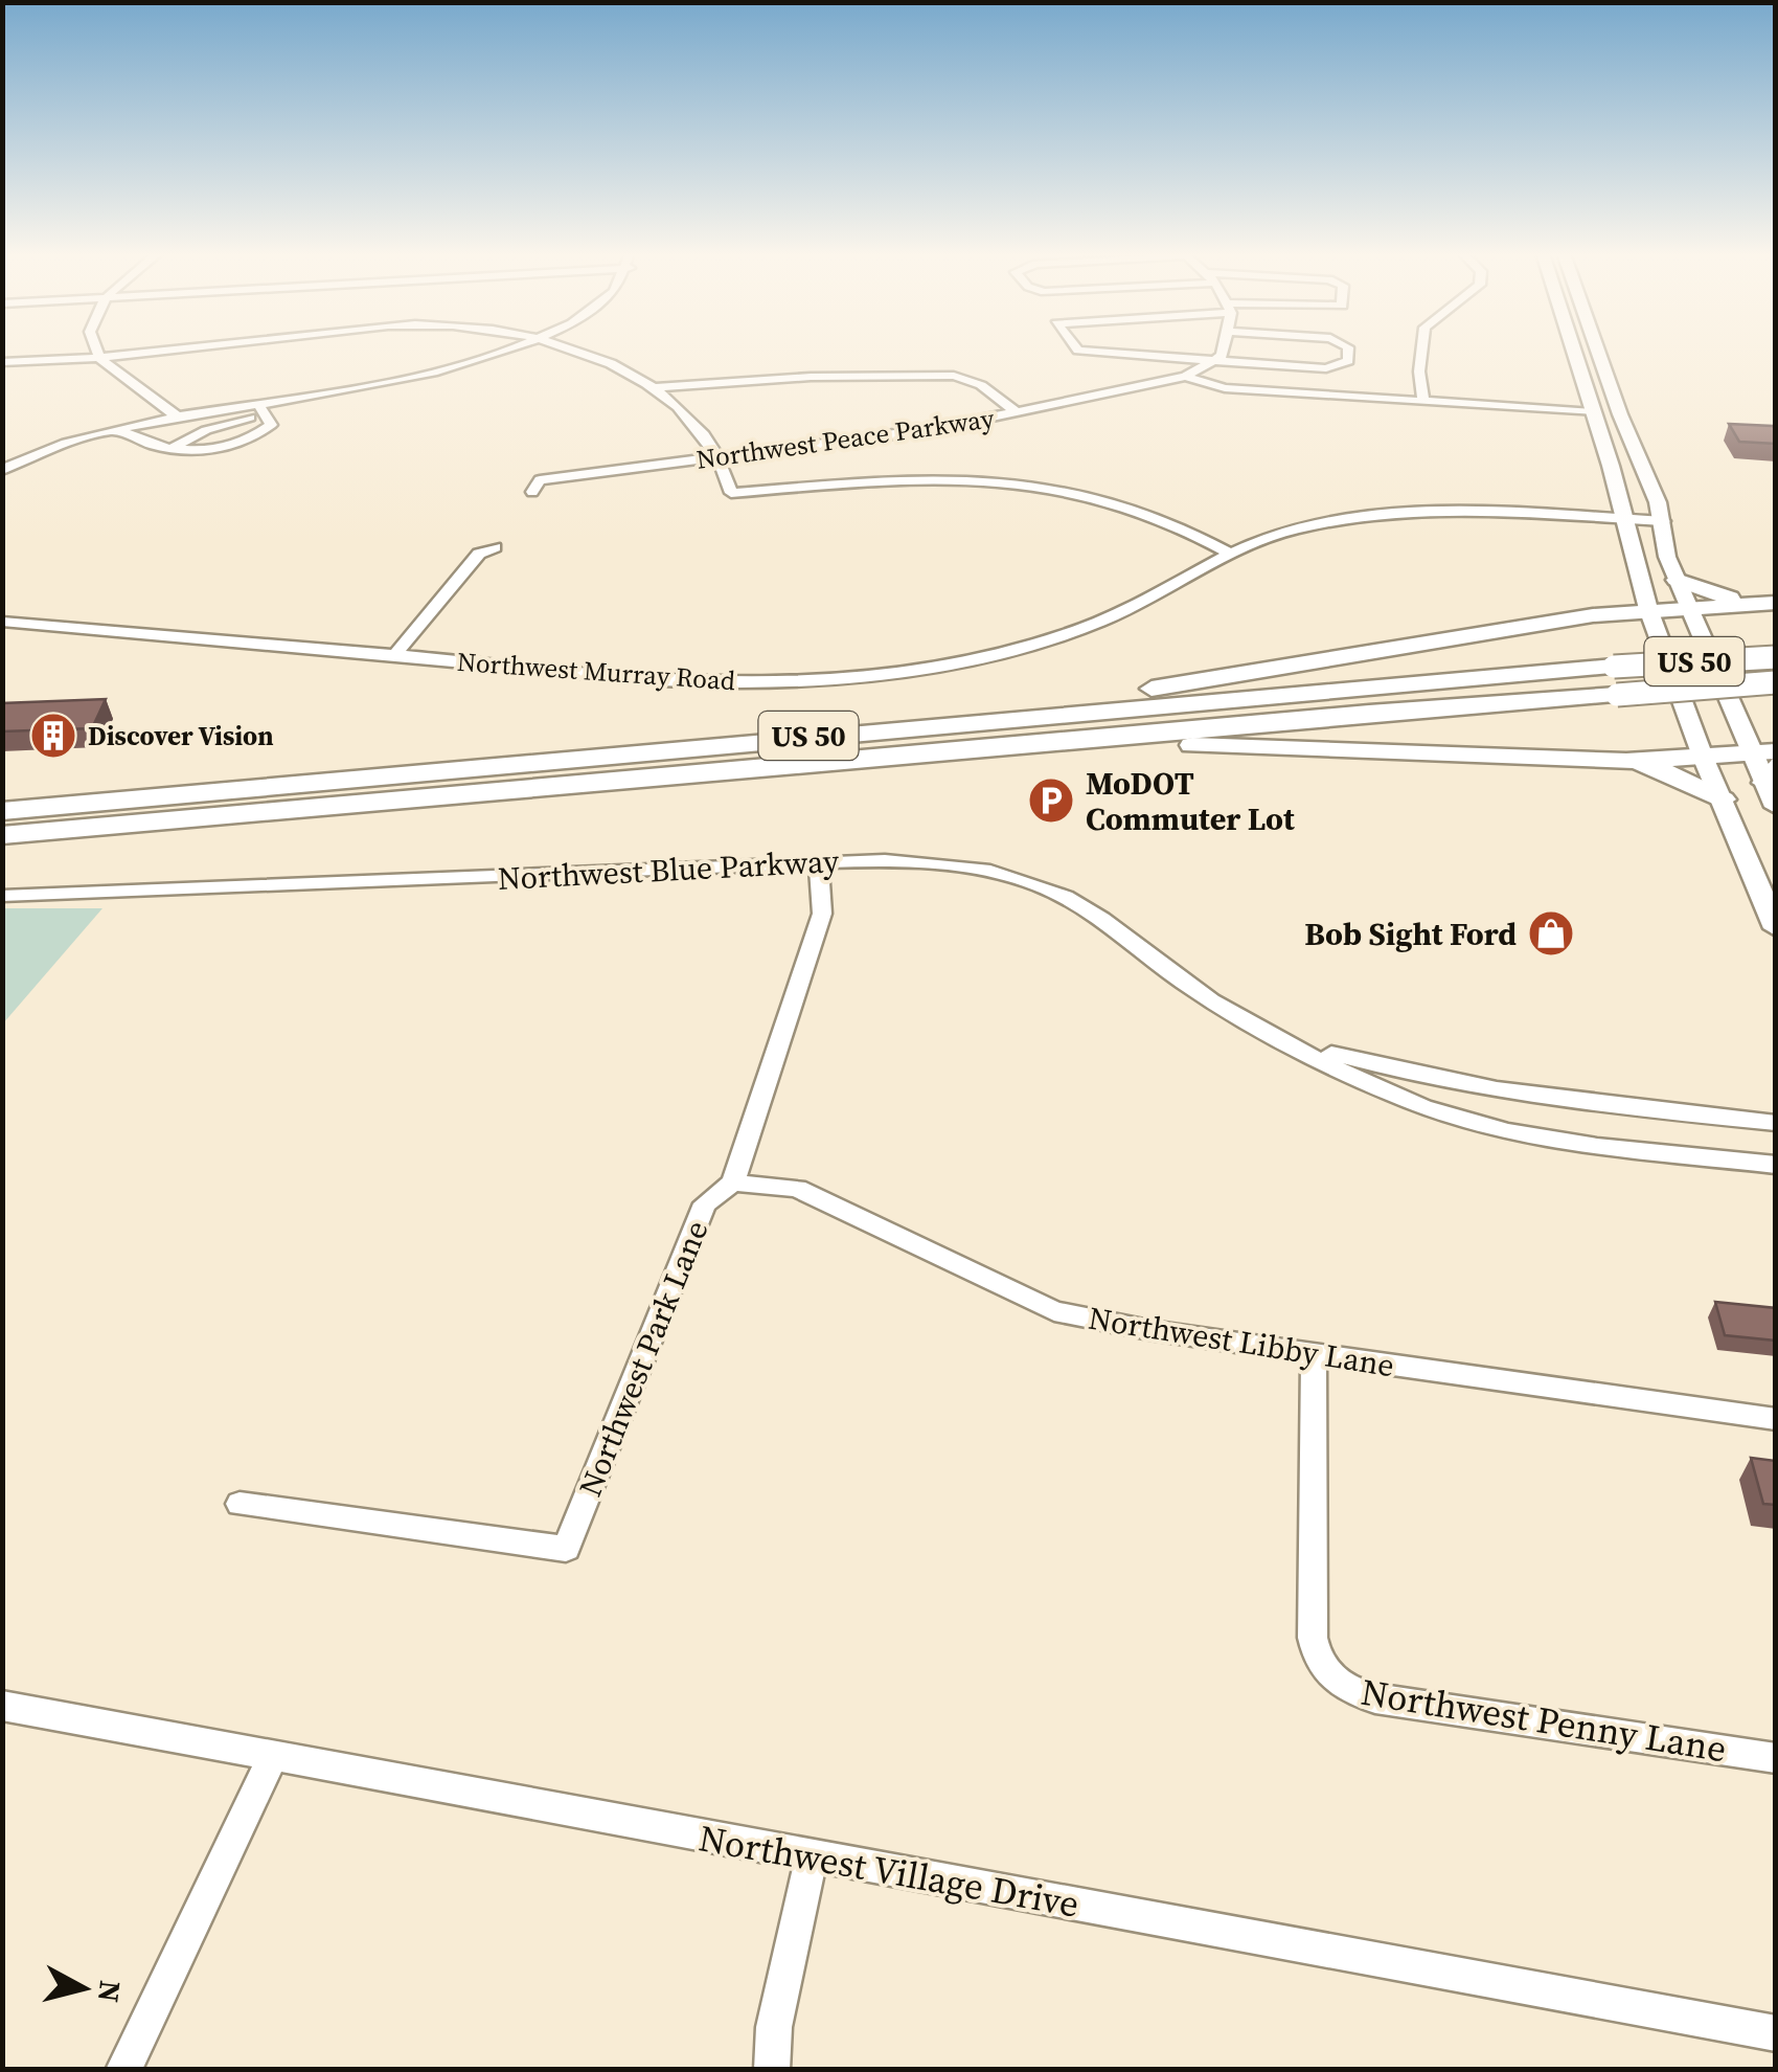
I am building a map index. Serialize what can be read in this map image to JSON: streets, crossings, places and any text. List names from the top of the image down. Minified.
{"streets":{"highway":["US 50"],"street":["Northwest Peace Parkway","Northwest Murray Road","Northwest Blue Parkway","Northwest Libby Lane","Northwest Park Lane","Northwest Penny Lane","Northwest Village Drive"]},"crossings":[["Northwest Blue Parkway","Northwest Park Lane"],["Northwest Libby Lane","Northwest Park Lane"],["Northwest Libby Lane","Northwest Penny Lane"]],"places":{"building":["Discover Vision"],"parking":["MoDOT Commuter Lot"],"shop":["Bob Sight Ford"]},"north":"right"}
